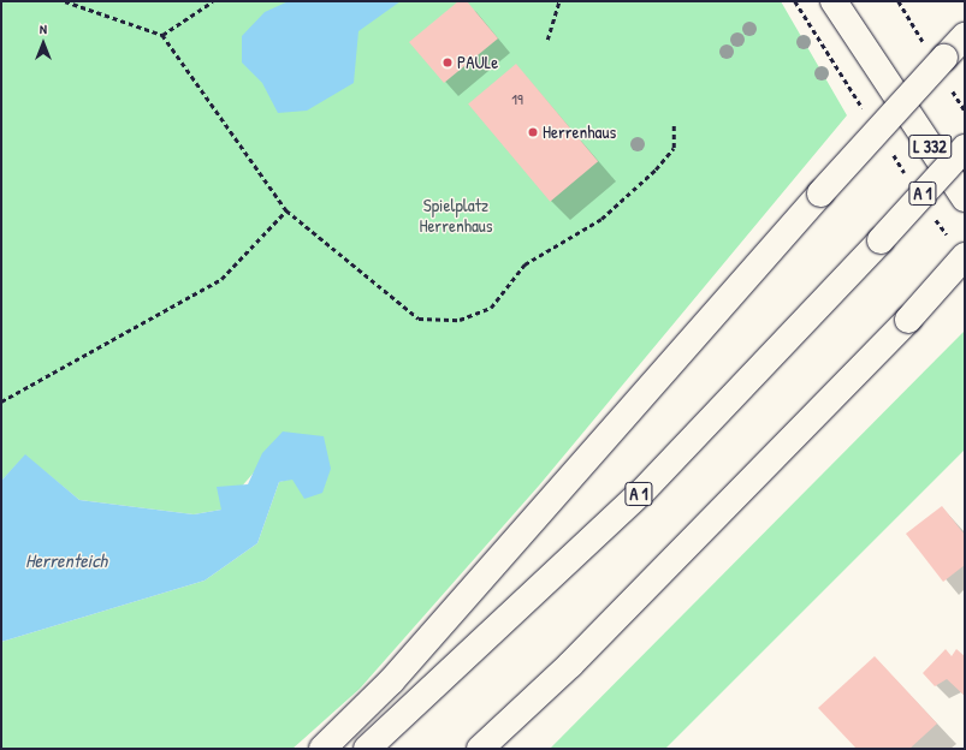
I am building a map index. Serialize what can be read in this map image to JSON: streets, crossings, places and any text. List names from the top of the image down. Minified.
{"streets":{"main road":["L 332","A 1"]},"water":["Herrenteich"],"parks":["Spielplatz Herrenhaus"],"places":["PAULe","Herrenhaus"],"house_numbers":["19"],"north":"top"}
